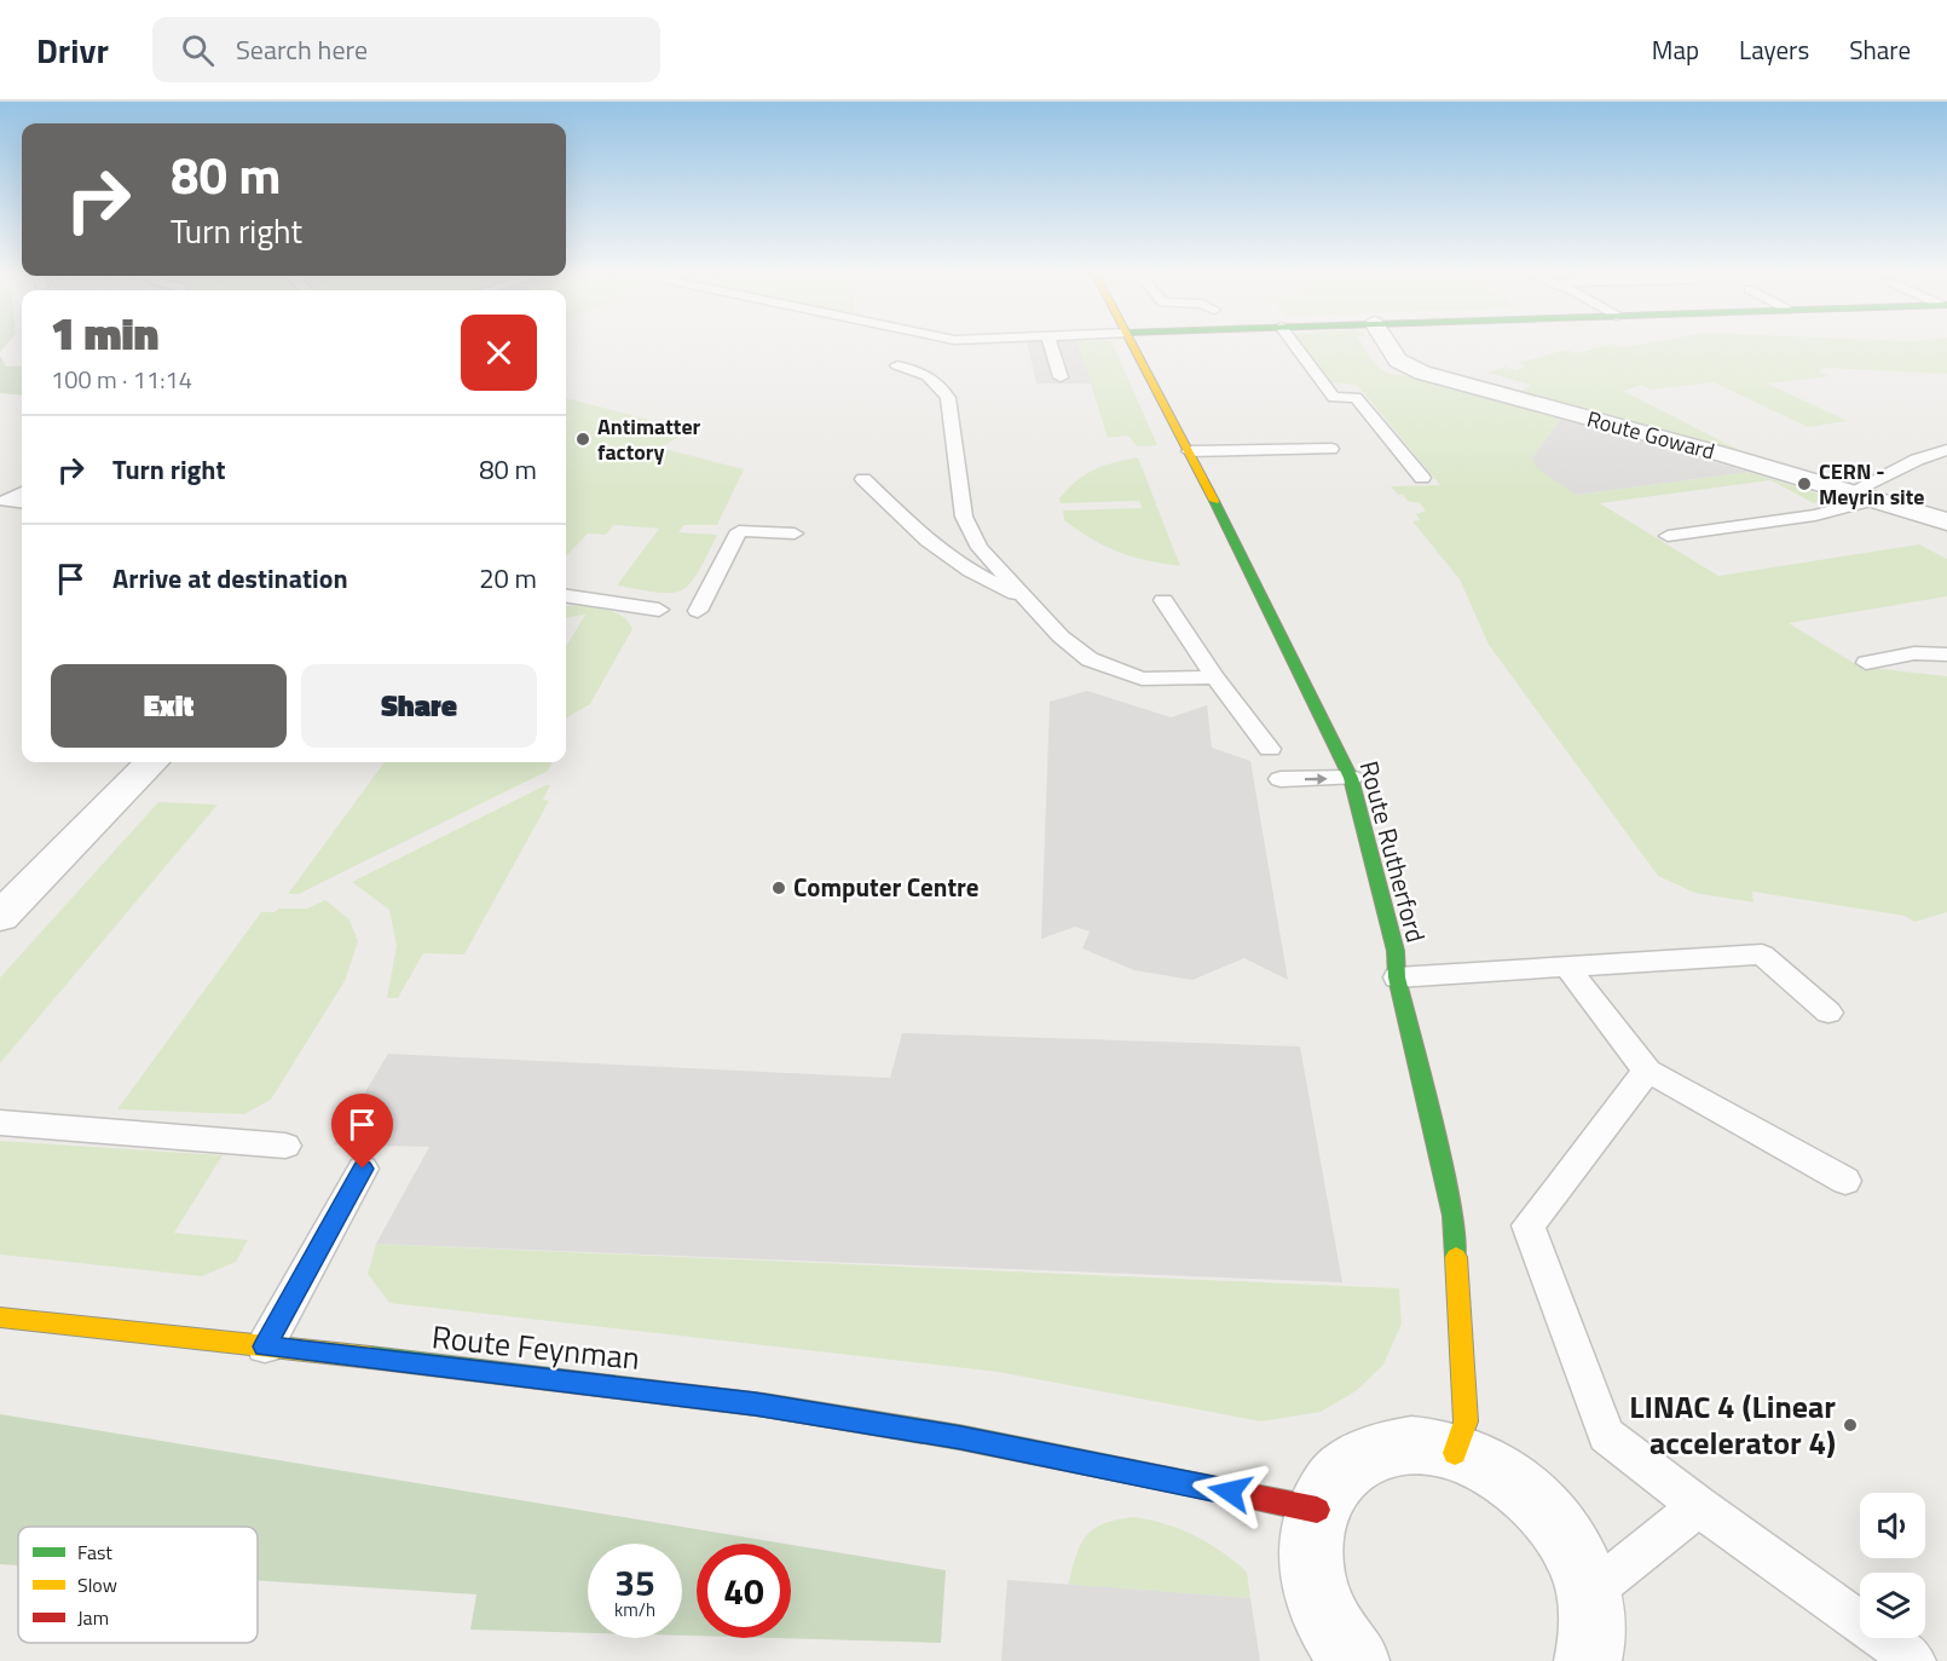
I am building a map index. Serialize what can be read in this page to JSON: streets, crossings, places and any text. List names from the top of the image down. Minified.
{"streets":{"street":["Route Goward","Route Rutherford","Route Feynman"]},"places":["Antimatter factory","CERN - Meyrin site","Computer Centre","LINAC 4 (Linear accelerator 4)"],"legend":["Fast","Slow","Jam"],"page":{"header":"Drivr","search":"Search here","nav":["Map","Layers","Share"],"turn":["80 m","Turn right"],"heading":["1 min","100 m · 11:14"],"list":[{"name":"Turn right","value":"80 m"},{"name":"Arrive at destination","value":"20 m"}],"buttons":["Exit","Share"],"speed":"35 km/h","limit":"40"}}
